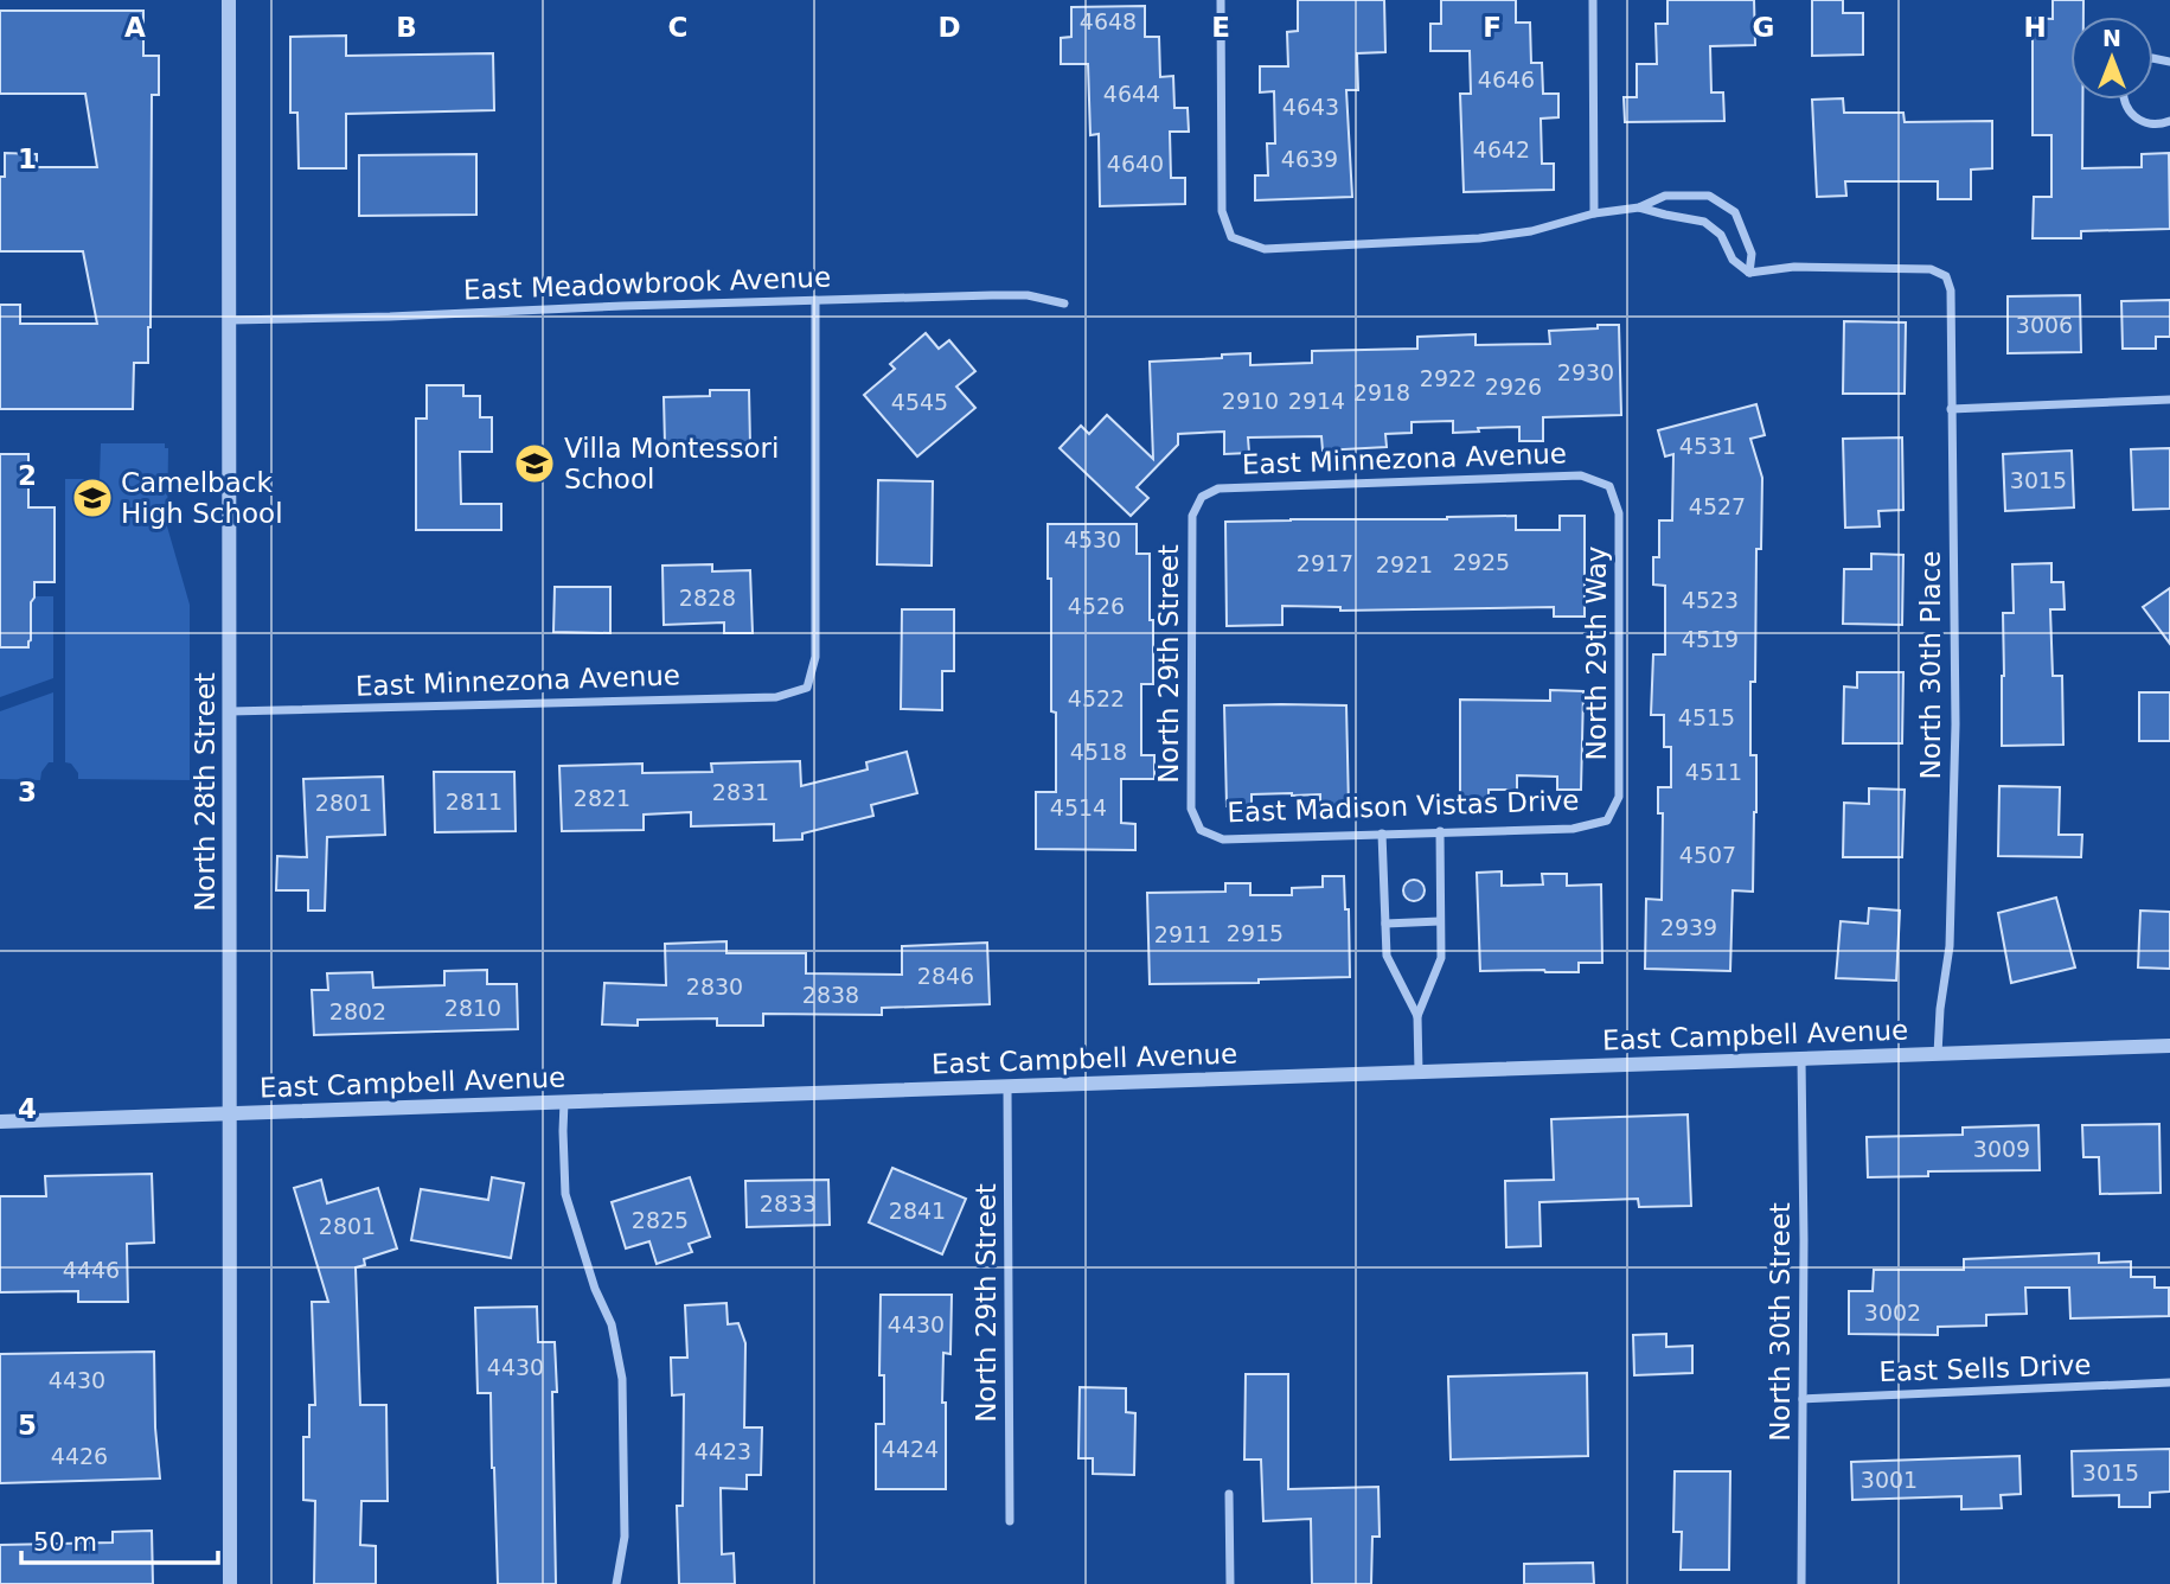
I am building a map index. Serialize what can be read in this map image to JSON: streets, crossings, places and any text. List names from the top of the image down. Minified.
{"streets":{"street":["East Meadowbrook Avenue","East Minnezona Avenue","North 29th Way","North 29th Street","North 30th Place","North 28th Street","East Madison Vistas Drive","East Campbell Avenue","North 30th Street","East Sells Drive"]},"crossings":[["East Meadowbrook Avenue","East Minnezona Avenue"],["East Meadowbrook Avenue","North 28th Street"],["East Minnezona Avenue","North 29th Way"],["East Minnezona Avenue","North 29th Street"],["East Minnezona Avenue","North 28th Street"],["North 29th Way","East Madison Vistas Drive"],["North 29th Street","East Madison Vistas Drive"],["North 29th Street","East Campbell Avenue"],["North 30th Place","East Campbell Avenue"],["North 28th Street","East Campbell Avenue"],["East Campbell Avenue","North 30th Street"],["North 30th Street","East Sells Drive"]],"places":{"school or university":["Villa Montessori School","Camelback High School"]},"house_numbers":["4648","4646","4644","4643","4642","4639","4640","3006","2930","2922","2926","2918","2910","2914","4545","4531","3015","4527","4530","2925","2917","2921","2828","4523","4526","4519","4522","4515","4518","4511","2831","2821","2811","2801","4514","4507","2939","2915","2911","2846","2830","2838","2810","2802","3009","2833","2841","2825","2801","4446","3002","4430","4430","4430","4424","4423","4426","3015","3001"],"scale_bar":"50 m","north":"top","grid":{"columns":["A","B","C","D","E","F","G","H"],"rows":["1","2","3","4","5"]}}
